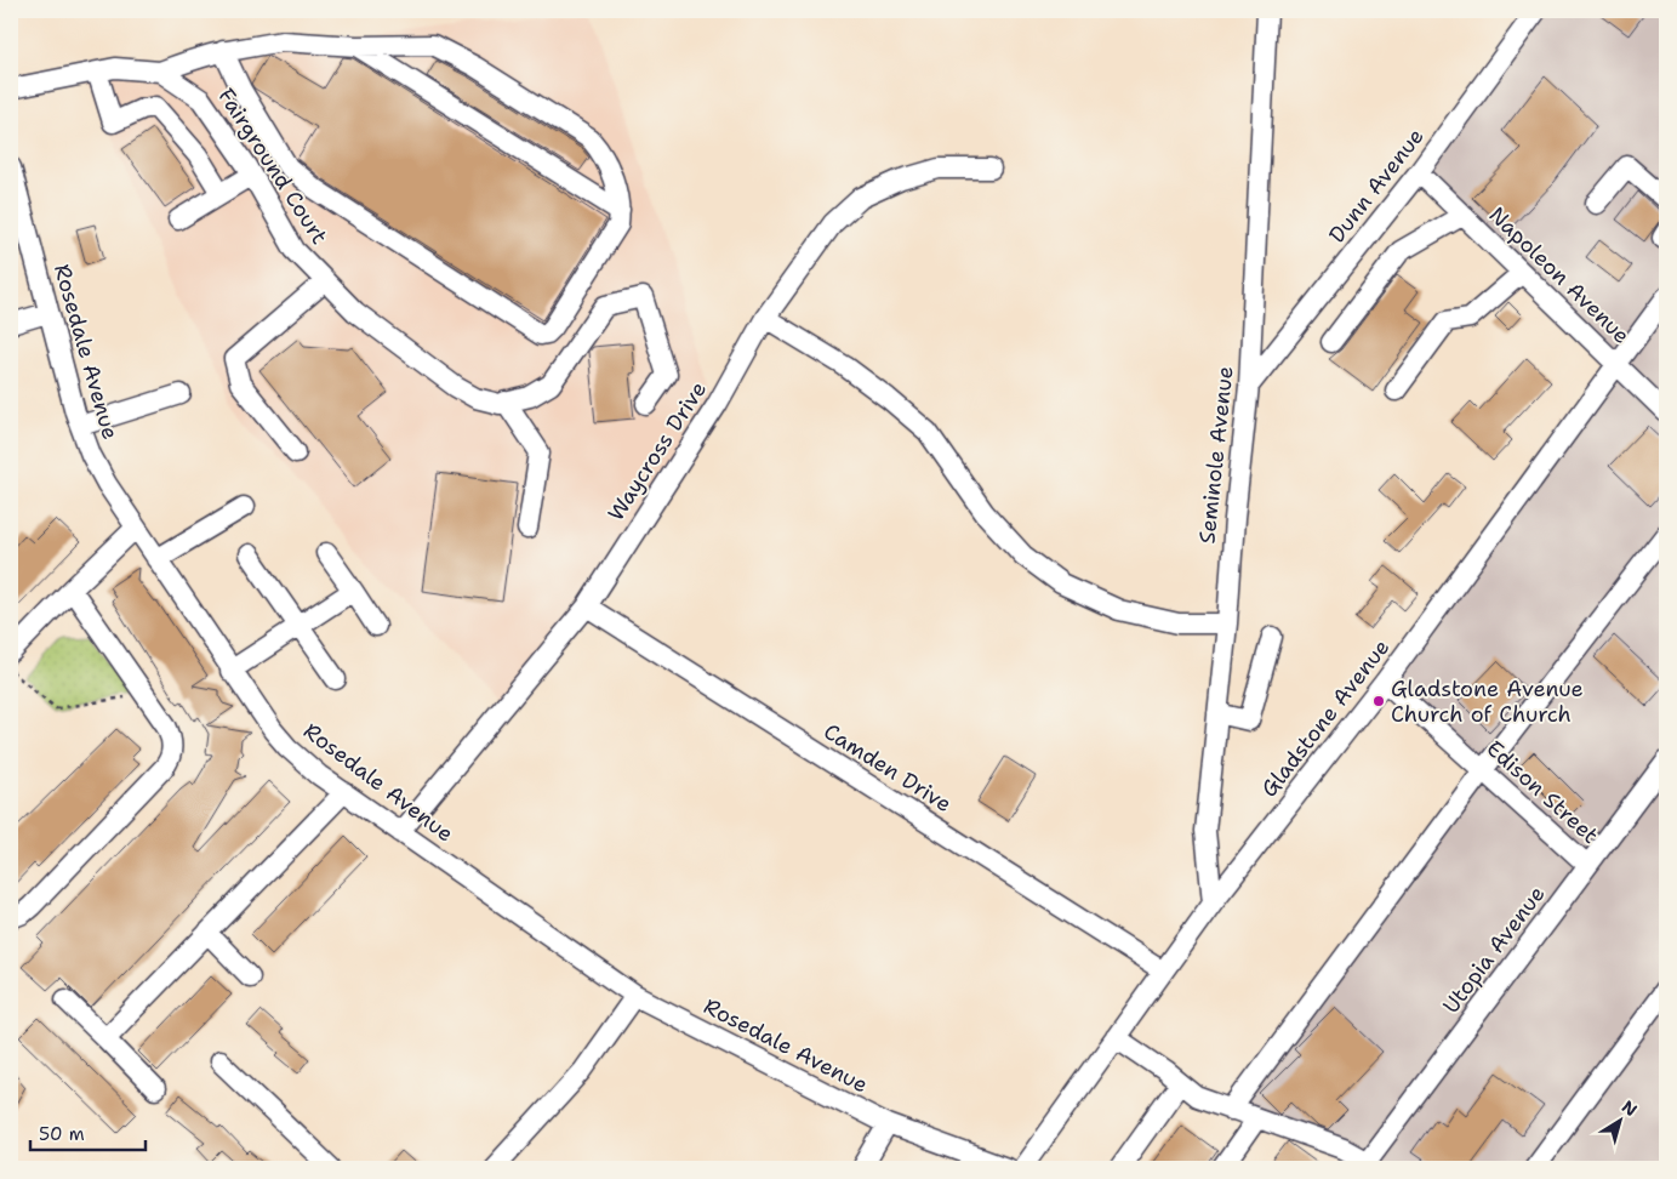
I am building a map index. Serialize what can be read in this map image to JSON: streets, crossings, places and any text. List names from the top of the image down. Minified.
{"streets":{"street":["Fairground Court","Dunn Avenue","Napoleon Avenue","Rosedale Avenue","Waycross Drive","Seminole Avenue","Gladstone Avenue","Camden Drive","Edison Street","Utopia Avenue"]},"crossings":[["Dunn Avenue","Napoleon Avenue"],["Dunn Avenue","Seminole Avenue"],["Napoleon Avenue","Gladstone Avenue"],["Rosedale Avenue","Waycross Drive"],["Waycross Drive","Camden Drive"],["Seminole Avenue","Gladstone Avenue"],["Gladstone Avenue","Camden Drive"],["Gladstone Avenue","Edison Street"],["Edison Street","Utopia Avenue"]],"places":["Gladstone Avenue Church of Church"],"scale_bar":"50 m","north":"top right"}
